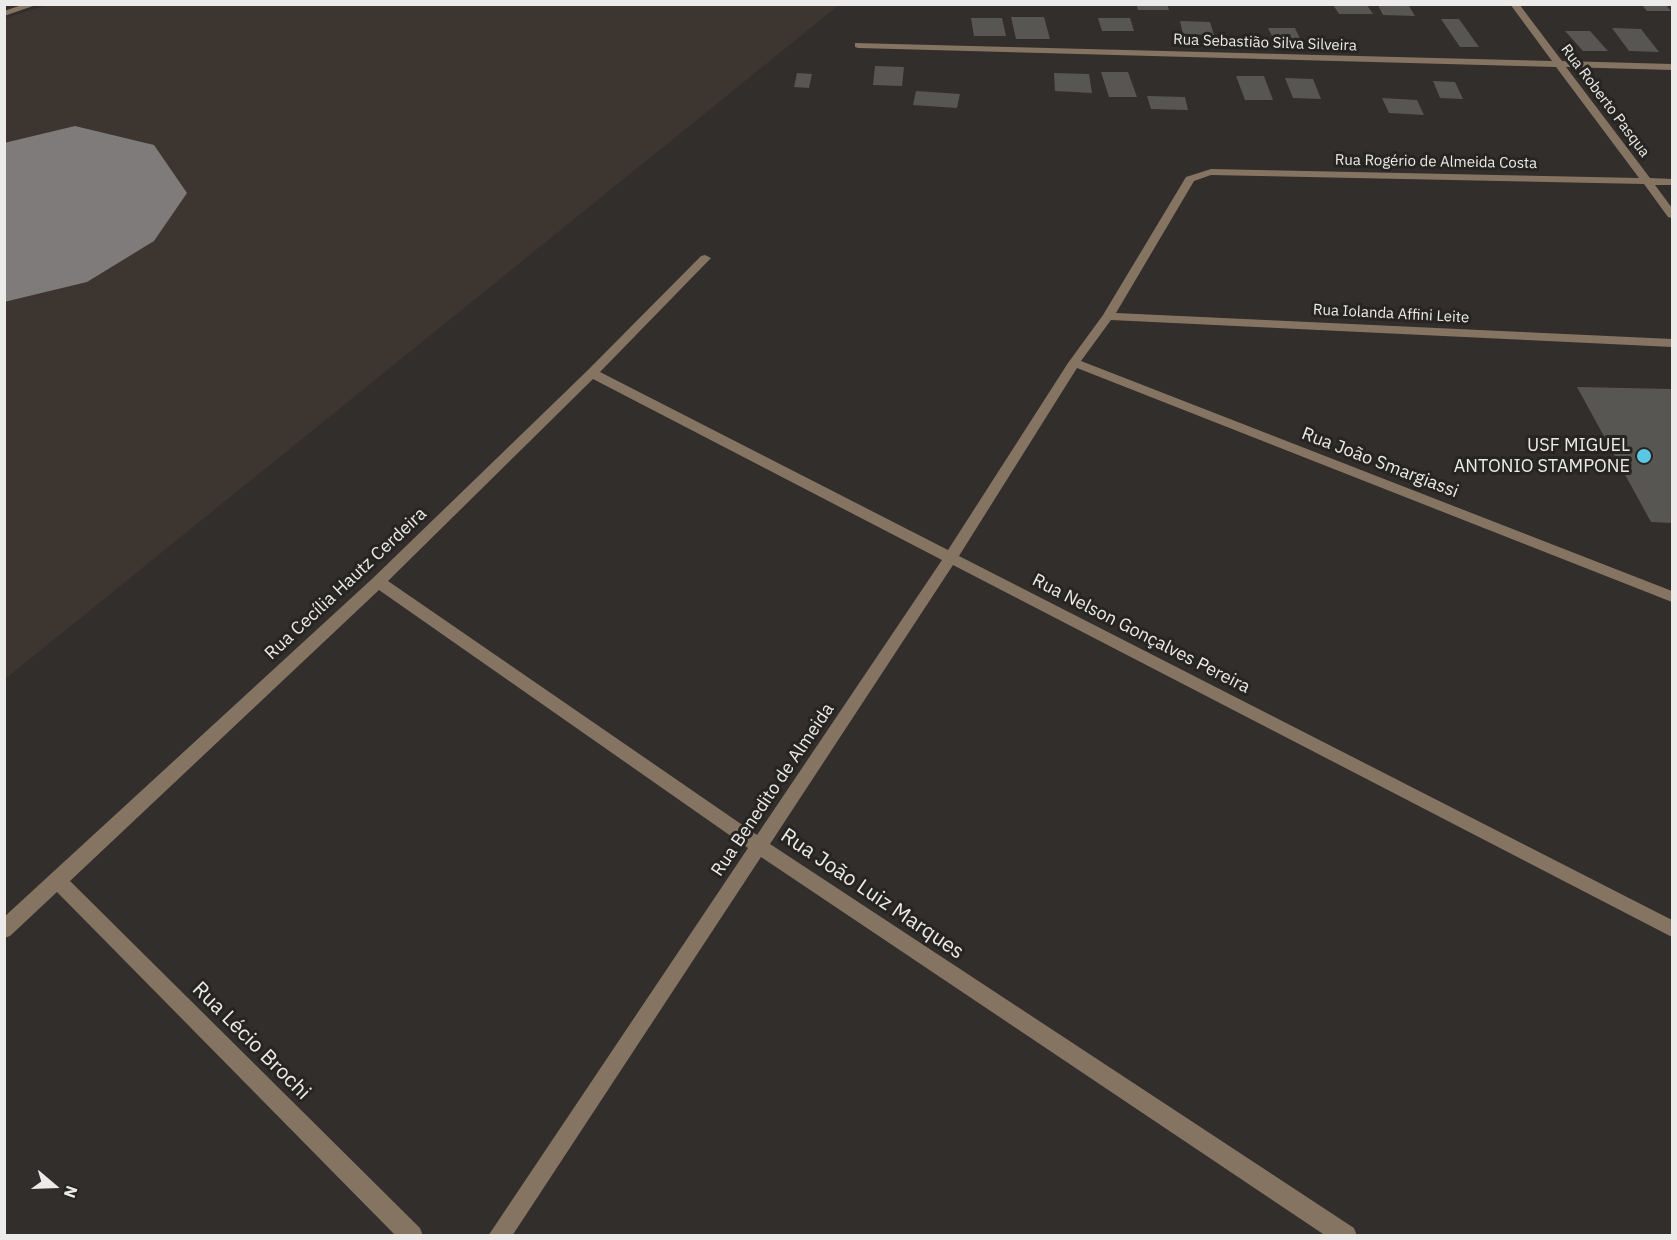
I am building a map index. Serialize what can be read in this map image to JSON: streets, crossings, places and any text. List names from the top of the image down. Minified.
{"streets":{"street":["Rua Sebastião Silva Silveira","Rua Roberto Pasqua","Rua Rogério de Almeida Costa","Rua Iolanda Affini Leite","Rua João Smargiassi","Rua Cecília Hautz Cerdeira","Rua Nelson Gonçalves Pereira","Rua Benedito de Almeida","Rua João Luiz Marques","Rua Lécio Brochi"]},"crossings":[["Rua Sebastião Silva Silveira","Rua Roberto Pasqua"],["Rua Roberto Pasqua","Rua Rogério de Almeida Costa"],["Rua Rogério de Almeida Costa","Rua Benedito de Almeida"],["Rua Iolanda Affini Leite","Rua Benedito de Almeida"],["Rua João Smargiassi","Rua Benedito de Almeida"],["Rua Cecília Hautz Cerdeira","Rua Nelson Gonçalves Pereira"],["Rua Cecília Hautz Cerdeira","Rua João Luiz Marques"],["Rua Cecília Hautz Cerdeira","Rua Lécio Brochi"],["Rua Nelson Gonçalves Pereira","Rua Benedito de Almeida"],["Rua Benedito de Almeida","Rua João Luiz Marques"]],"places":["USF MIGUEL ANTONIO STAMPONE"],"north":"right"}
